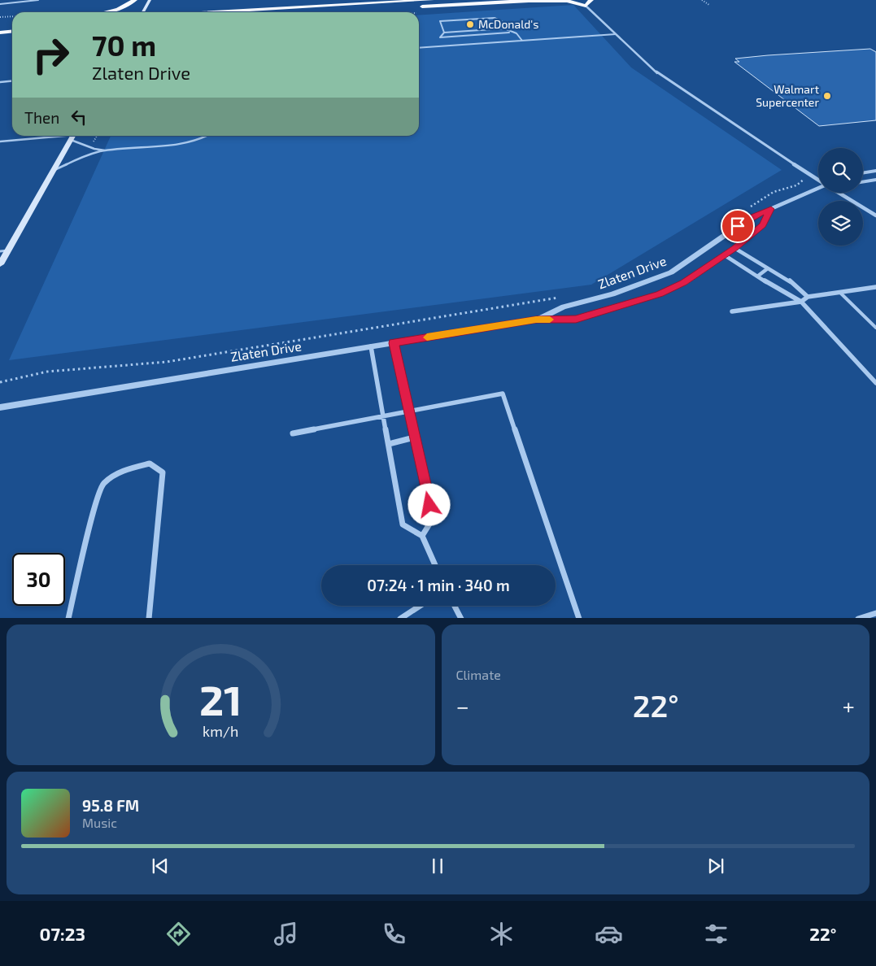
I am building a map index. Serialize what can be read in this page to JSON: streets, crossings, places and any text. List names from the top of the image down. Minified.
{"streets":{"street":["Zlaten Drive"]},"places":["McDonald's","Walmart Supercenter"],"page":{"turn":["70 m","Zlaten Drive"],"then":"Then","limit":"30","trip":"07:24 · 1 min · 340 m","tile":"Climate","heat":["−","22°","+"],"song":["95.8 FM","Music"],"tabs":["07:23","22°"],"gauge":["21","km/h"]}}
